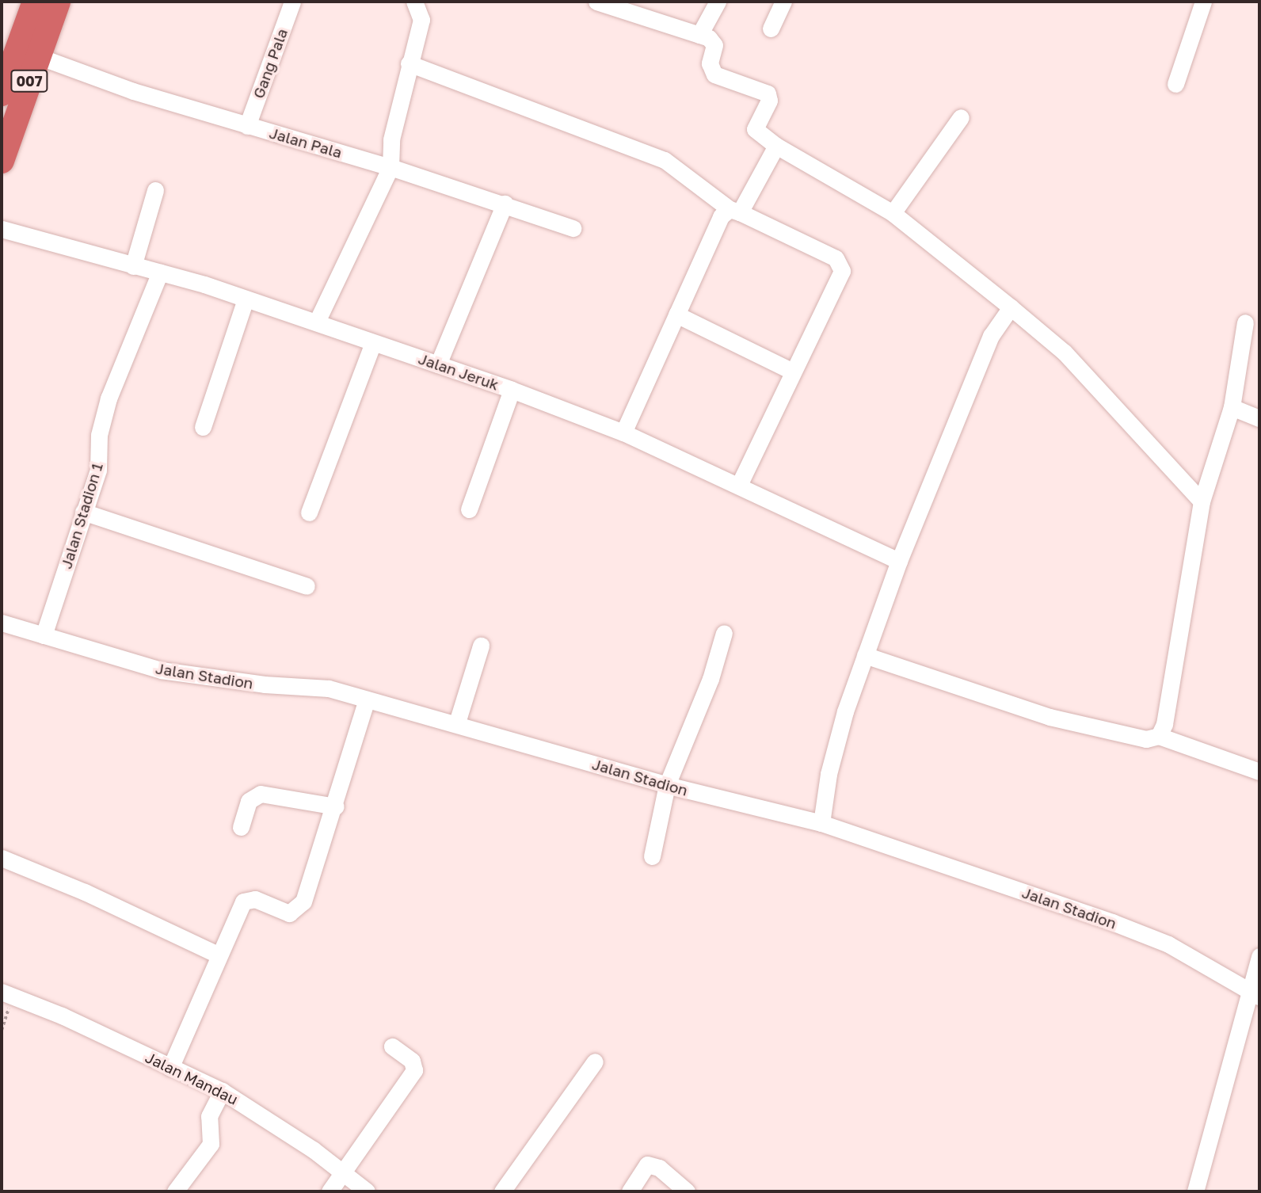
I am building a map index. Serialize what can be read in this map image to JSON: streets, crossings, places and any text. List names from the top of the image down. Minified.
{"streets":{"highway":["007"],"street":["Gang Pala","Jalan Pala","Jalan Jeruk","Jalan Stadion 1","Jalan Stadion","Jalan Mandau"]},"crossings":[["Gang Pala","Jalan Pala"],["007","Jalan Pala"],["Jalan Jeruk","Jalan Stadion 1"],["Jalan Stadion 1","Jalan Stadion"]]}
